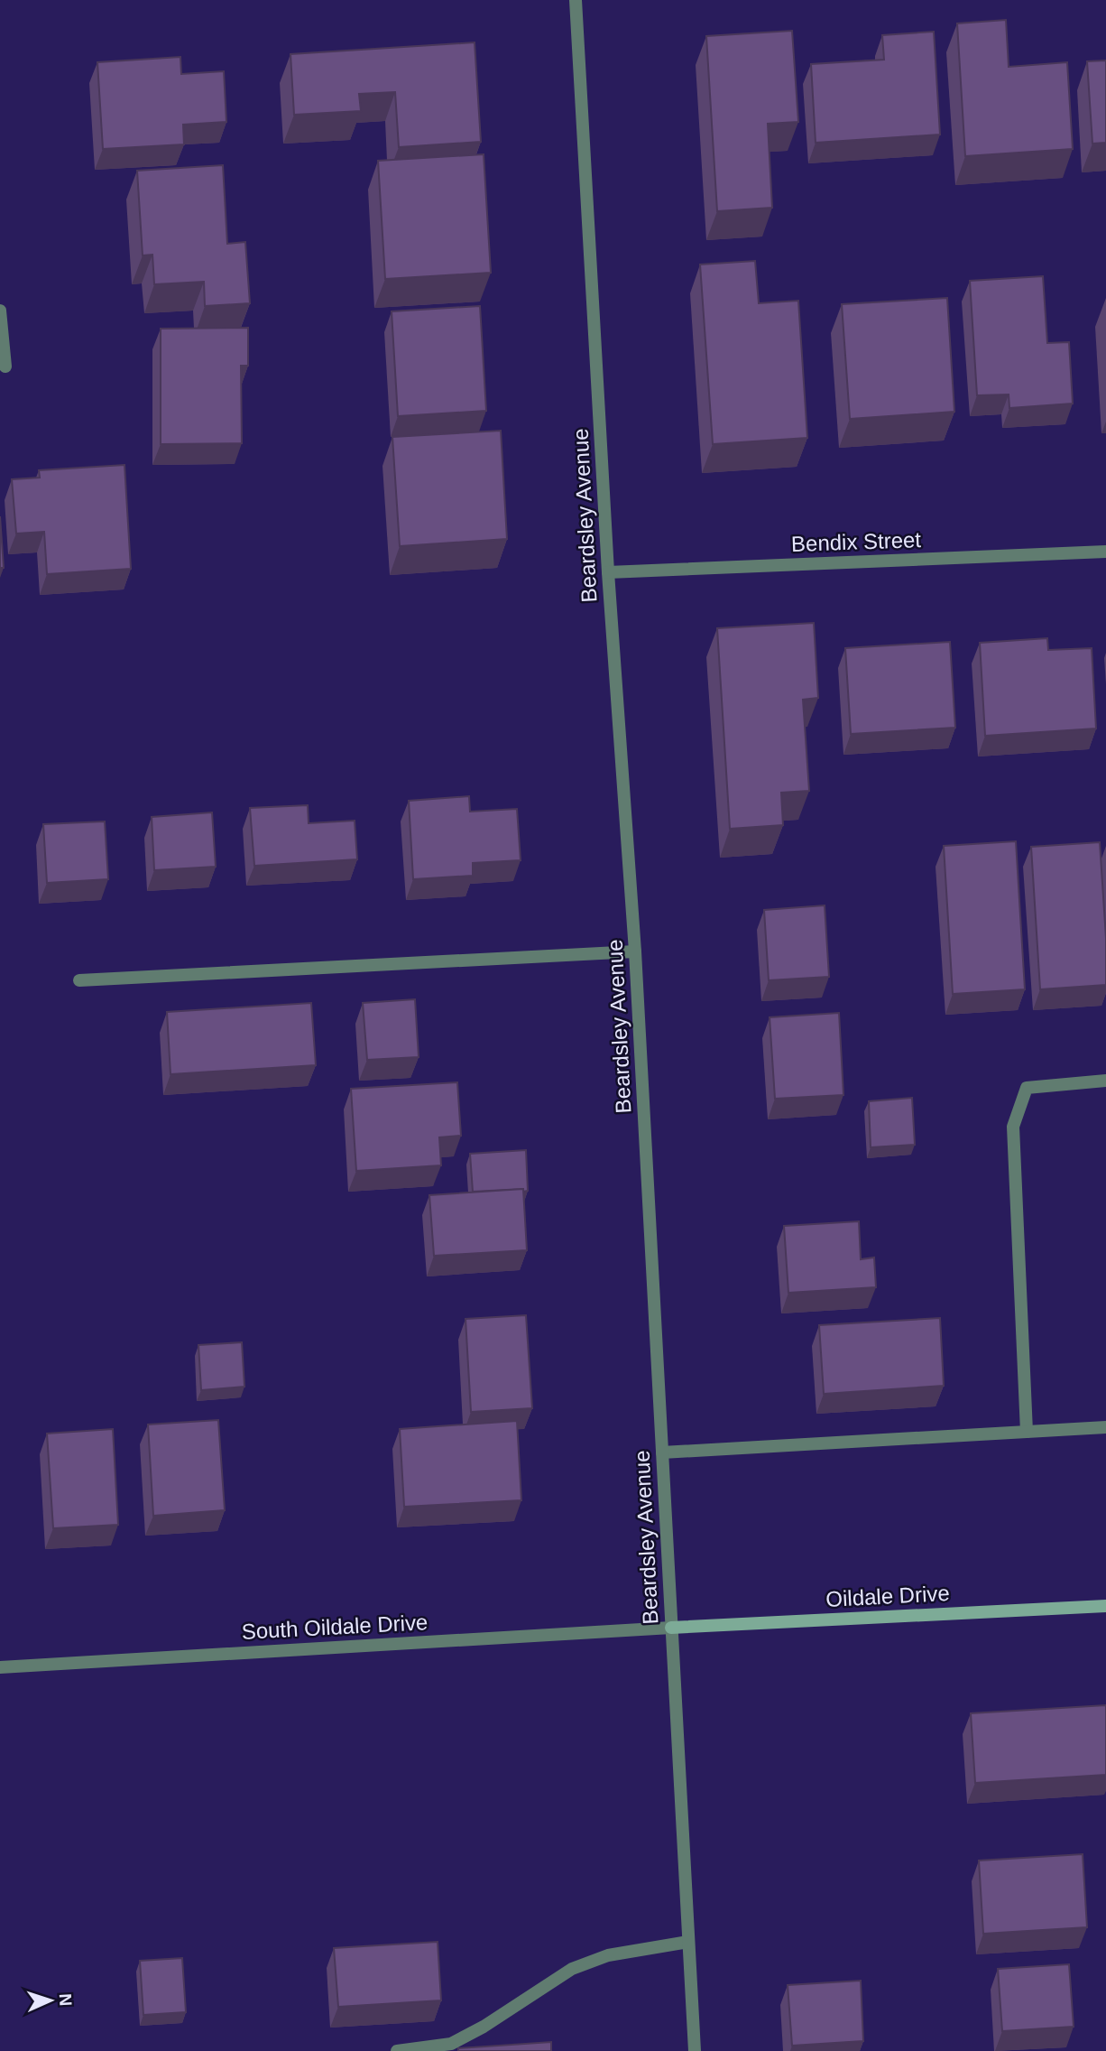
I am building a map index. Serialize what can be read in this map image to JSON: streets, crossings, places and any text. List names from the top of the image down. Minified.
{"streets":{"street":["Beardsley Avenue","Bendix Street","Oildale Drive","South Oildale Drive"]},"crossings":[["Beardsley Avenue","Bendix Street"],["Beardsley Avenue","Oildale Drive"],["Beardsley Avenue","South Oildale Drive"],["Oildale Drive","South Oildale Drive"]],"north":"right"}
